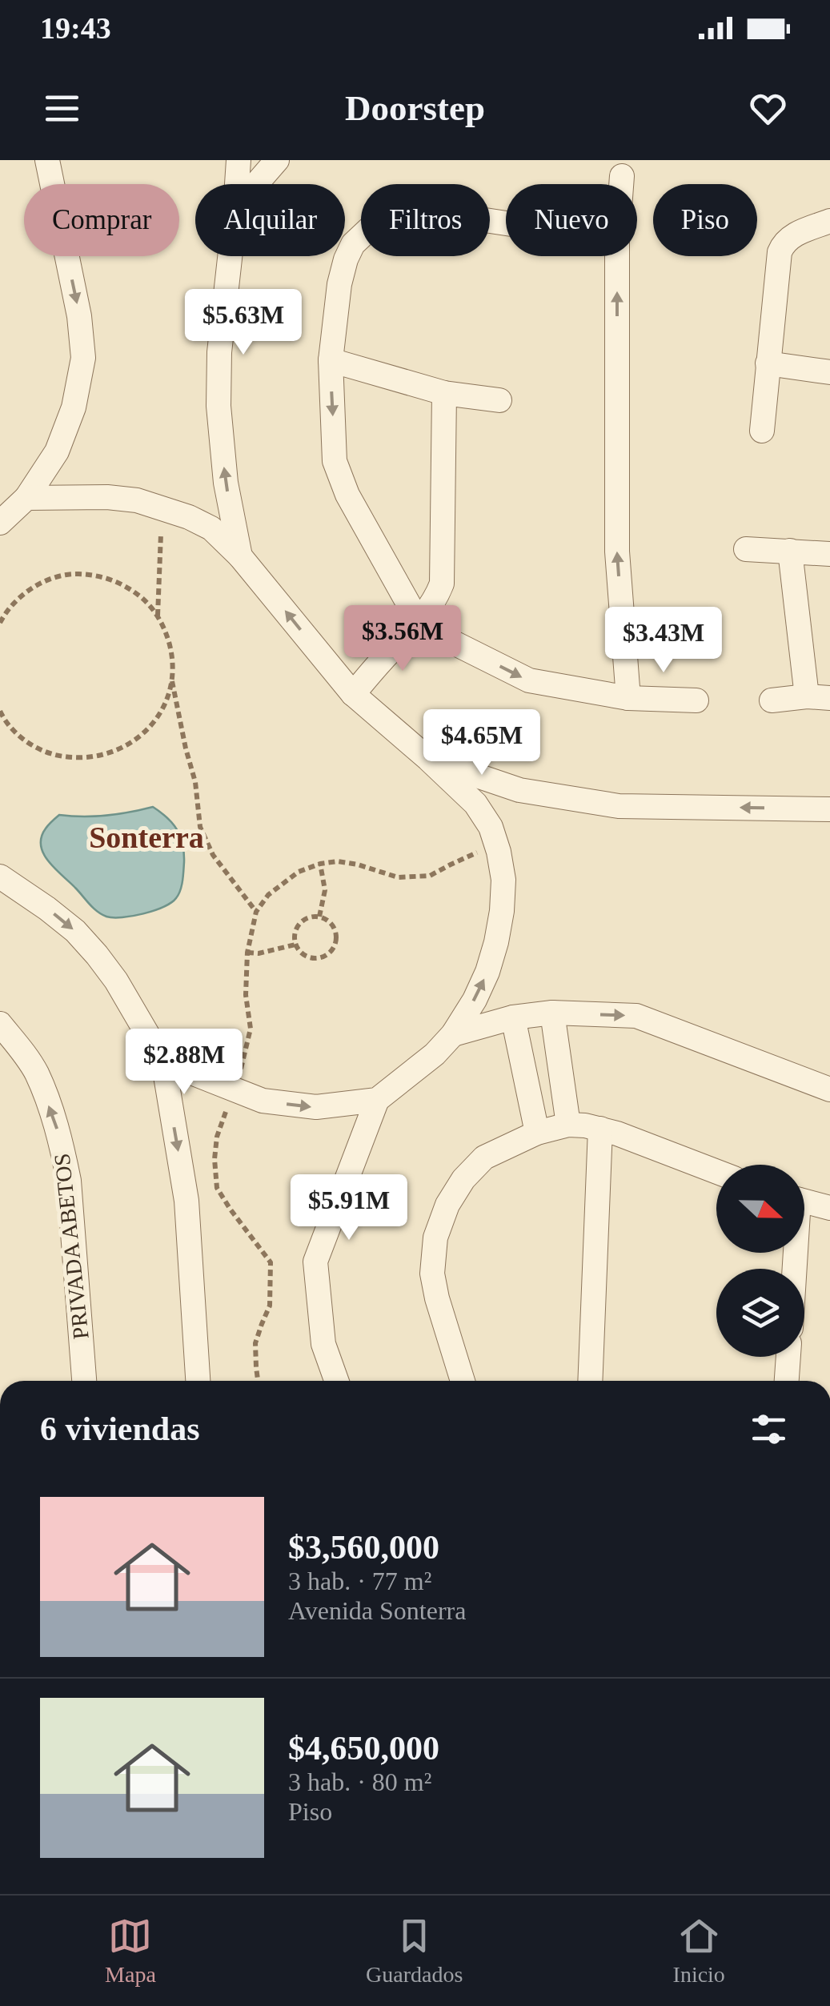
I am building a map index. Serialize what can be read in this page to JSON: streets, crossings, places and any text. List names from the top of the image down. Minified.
{"streets":{"street":["PRIVADA ABETOS"]},"districts":["Sonterra"],"north":"right","page":{"status":"19:43","header":"Doorstep","chip":["Comprar","Alquilar","Filtros","Nuevo","Piso"],"price":["$5.63M","$3.56M","$3.43M","$4.65M","$2.88M","$5.91M"],"heading":"6 viviendas","list":[{"name":"$3,560,000","note":"3 hab. · 77 m² · Avenida Sonterra"},{"name":"$4,650,000","note":"3 hab. · 80 m² · Piso"}],"tabs":["Mapa","Guardados","Inicio"]}}
